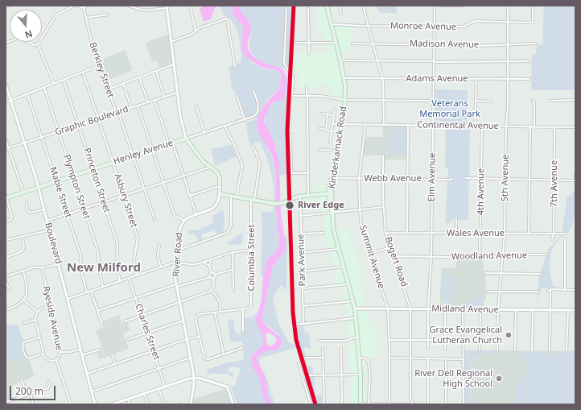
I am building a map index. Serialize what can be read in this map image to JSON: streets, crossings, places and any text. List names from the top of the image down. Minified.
{"streets":{"main road":["Kinderkamack Road","Henley Avenue","River Road"],"street":["Monroe Avenue","Madison Avenue","Berkley Street","Adams Avenue","Graphic Boulevard","Continental Avenue","Elm Avenue","5th Avenue","Webb Avenue","Princeton Street","7th Avenue","Plympton Street","4th Avenue","Mabie Street","Asbury Street","Wales Avenue","Boulevard","Woodland Avenue","Summit Avenue","Columbia Street","Park Avenue","Bogert Road","Midland Avenue","Ryeside Avenue","Charles Street"]},"crossings":[["Monroe Avenue","Kinderkamack Road"],["Monroe Avenue","Elm Avenue"],["Monroe Avenue","5th Avenue"],["Madison Avenue","Elm Avenue"],["Madison Avenue","5th Avenue"],["Berkley Street","Graphic Boulevard"],["Berkley Street","Henley Avenue"],["Adams Avenue","Kinderkamack Road"],["Adams Avenue","Elm Avenue"],["Adams Avenue","5th Avenue"],["Graphic Boulevard","Princeton Street"],["Graphic Boulevard","Plympton Street"],["Graphic Boulevard","Mabie Street"],["Graphic Boulevard","Asbury Street"],["Graphic Boulevard","Boulevard"],["Graphic Boulevard","River Road"],["Continental Avenue","Kinderkamack Road"],["Continental Avenue","Elm Avenue"],["Continental Avenue","5th Avenue"],["Continental Avenue","7th Avenue"],["Continental Avenue","4th Avenue"],["Continental Avenue","Summit Avenue"],["Kinderkamack Road","Webb Avenue"],["Kinderkamack Road","Midland Avenue"],["Henley Avenue","Princeton Street"],["Henley Avenue","Plympton Street"],["Henley Avenue","Mabie Street"],["Henley Avenue","Asbury Street"],["Henley Avenue","Boulevard"],["Henley Avenue","River Road"],["Elm Avenue","Webb Avenue"],["Elm Avenue","Wales Avenue"],["Elm Avenue","Woodland Avenue"],["Elm Avenue","Midland Avenue"],["5th Avenue","Wales Avenue"],["5th Avenue","Woodland Avenue"],["5th Avenue","Midland Avenue"],["Webb Avenue","Summit Avenue"],["Webb Avenue","Bogert Road"],["7th Avenue","Wales Avenue"],["4th Avenue","Wales Avenue"],["4th Avenue","Woodland Avenue"],["Wales Avenue","Bogert Road"],["Woodland Avenue","Bogert Road"],["Summit Avenue","Midland Avenue"],["Bogert Road","Midland Avenue"]],"districts":["New Milford"],"parks":["Veterans Memorial Park"],"places":["River Edge","Grace Evangelical Lutheran Church","River Dell Regional High School"],"scale_bar":"200 m","north":"bottom"}
